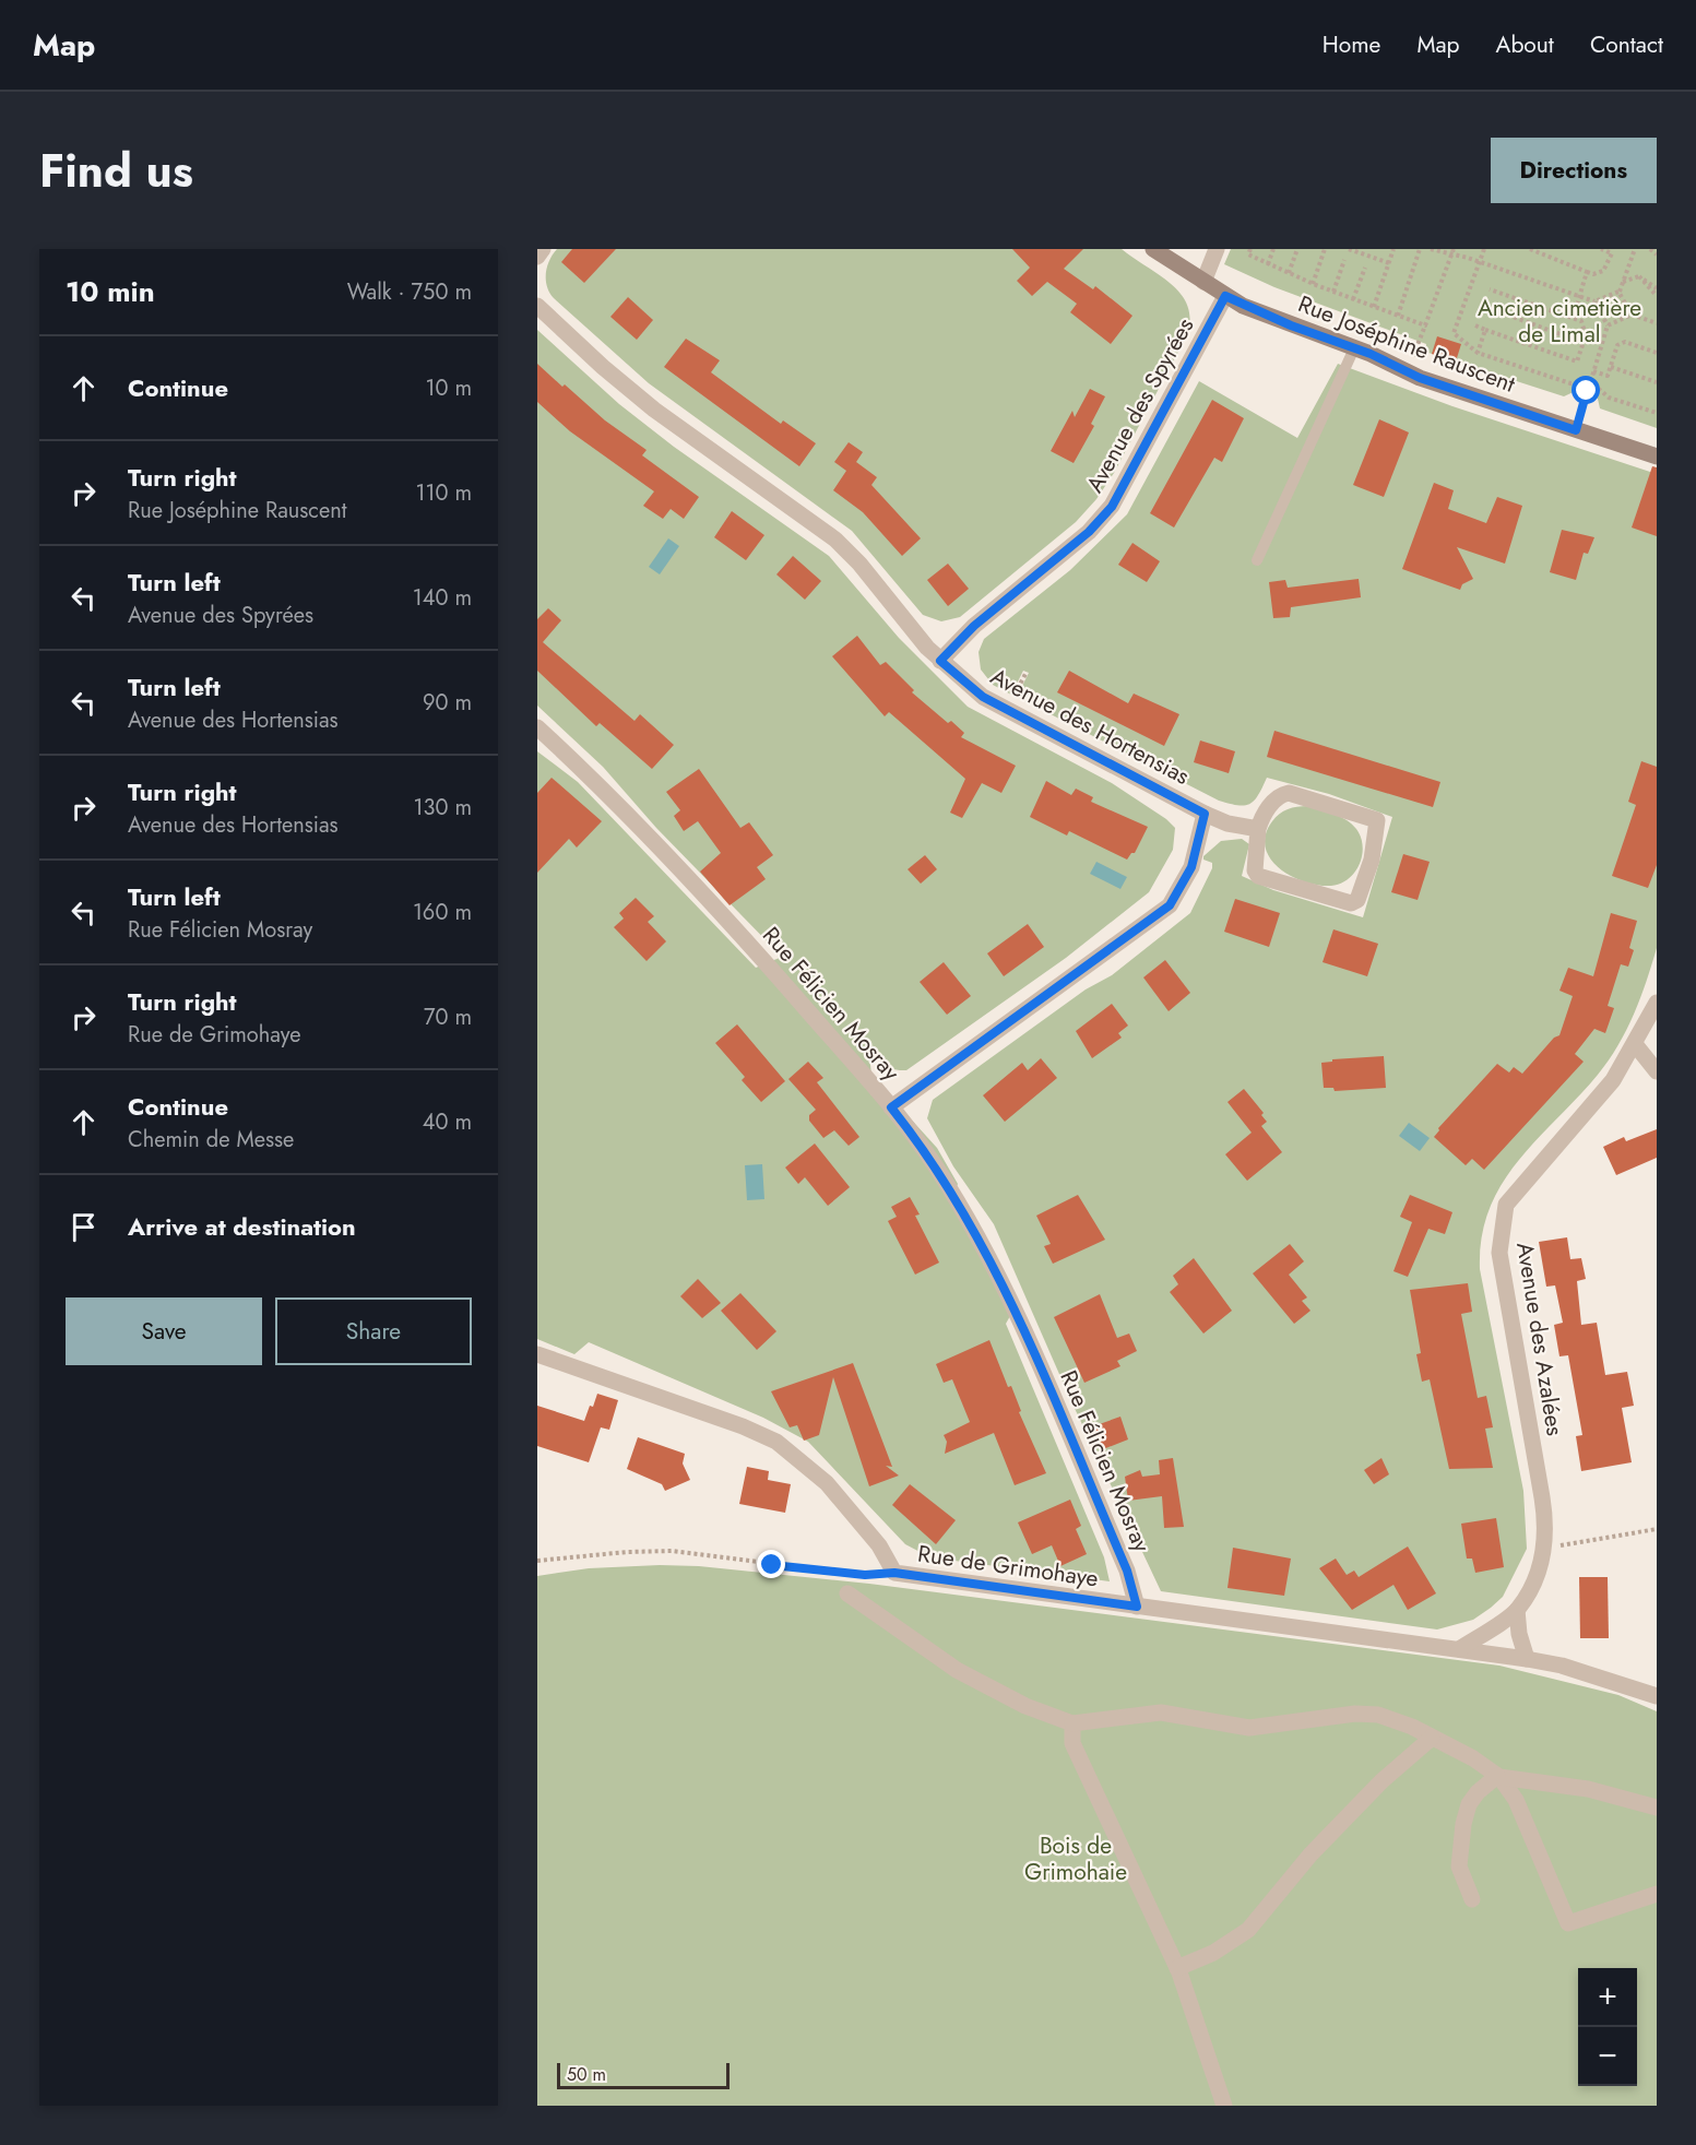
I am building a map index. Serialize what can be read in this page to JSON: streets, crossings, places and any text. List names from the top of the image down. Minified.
{"streets":{"street":["Rue Joséphine Rauscent","Avenue des Spyrées","Avenue des Hortensias","Rue Félicien Mosray","Avenue des Azalées","Rue de Grimohaye"]},"crossings":[["Rue Joséphine Rauscent","Avenue des Spyrées"],["Avenue des Spyrées","Avenue des Hortensias"],["Avenue des Hortensias","Rue Félicien Mosray"],["Rue Félicien Mosray","Rue de Grimohaye"],["Avenue des Azalées","Rue de Grimohaye"]],"parks":["Ancien cimetière de Limal","Bois de Grimohaie"],"scale_bar":"50 m","page":{"header":"Map","nav":["Home","Map","About","Contact"],"title":"Find us","buttons":["Directions",["Save","Share"]],"heading":["10 min","Walk · 750 m"],"list":[["Continue","10 m"],["Turn right","Rue Joséphine Rauscent","110 m"],["Turn left","Avenue des Spyrées","140 m"],["Turn left","Avenue des Hortensias","90 m"],["Turn right","Avenue des Hortensias","130 m"],["Turn left","Rue Félicien Mosray","160 m"],["Turn right","Rue de Grimohaye","70 m"],["Continue","Chemin de Messe","40 m"],"Arrive at destination"],"map_buttons":["+","−"],"scale":"50 m"}}
